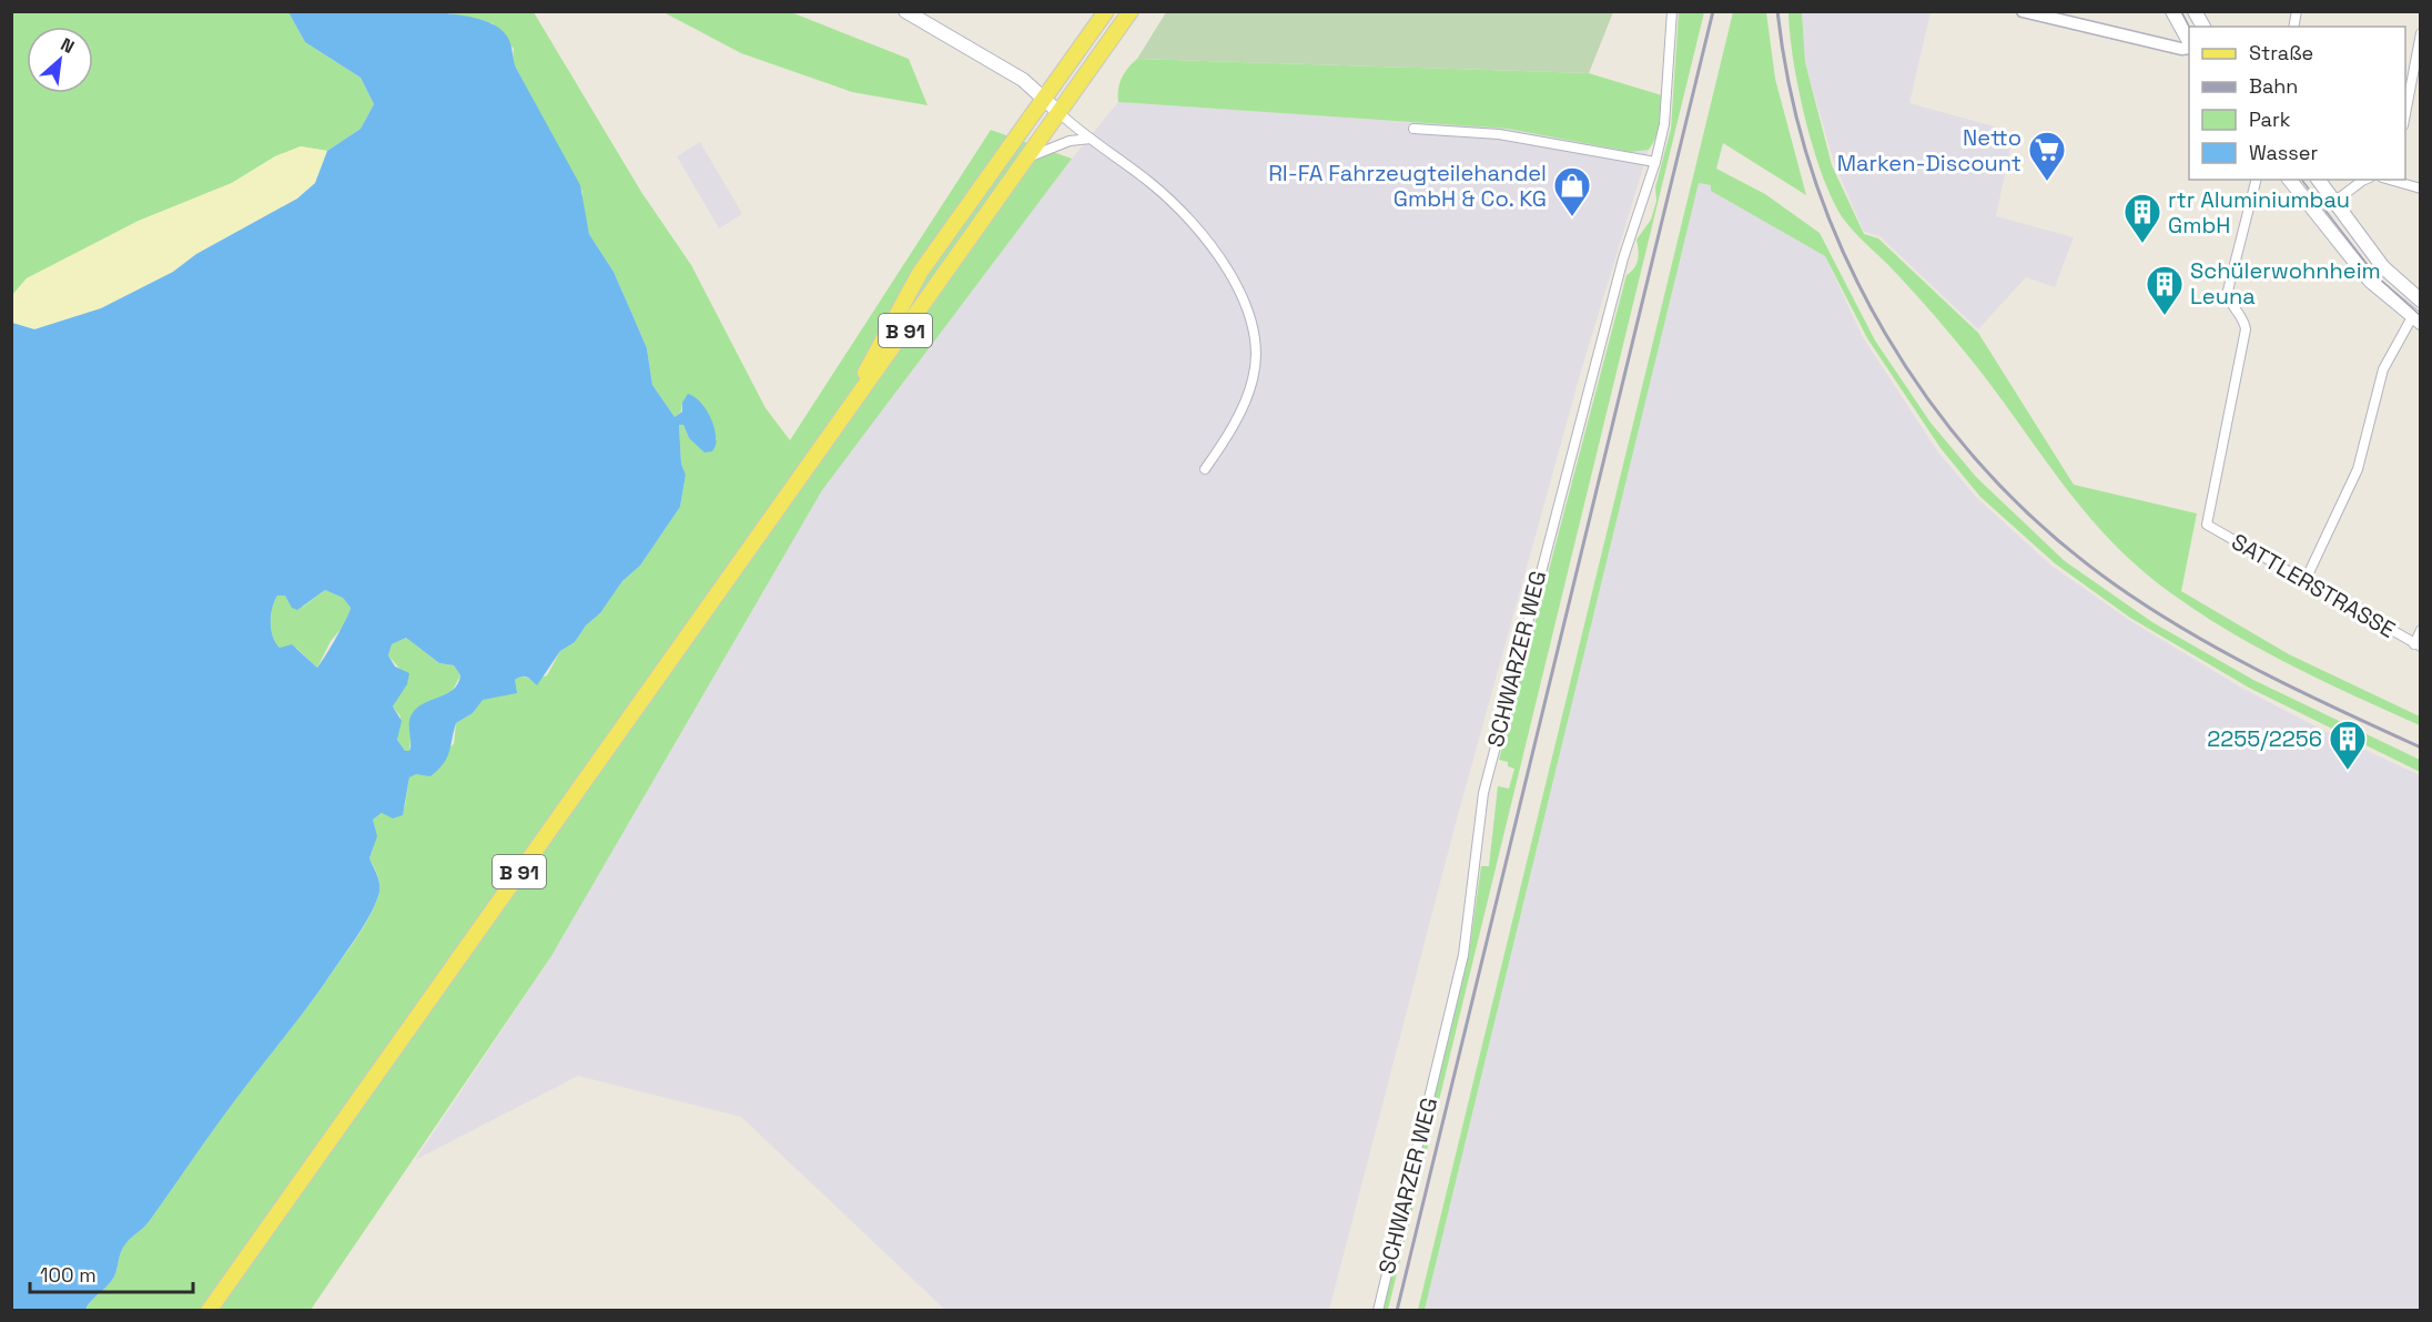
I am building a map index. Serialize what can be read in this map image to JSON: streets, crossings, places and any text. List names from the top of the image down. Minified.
{"streets":{"main road":["B 91"],"street":["SATTLERSTRASSE","SCHWARZER WEG"]},"places":{"supermarket":["Netto Marken-Discount"],"shop":["RI-FA Fahrzeugteilehandel GmbH & Co. KG"],"building":["rtr Aluminiumbau GmbH","Schülerwohnheim Leuna","2255/2256"]},"legend":["Straße","Bahn","Park","Wasser"],"scale_bar":"100 m","north":"top right"}
